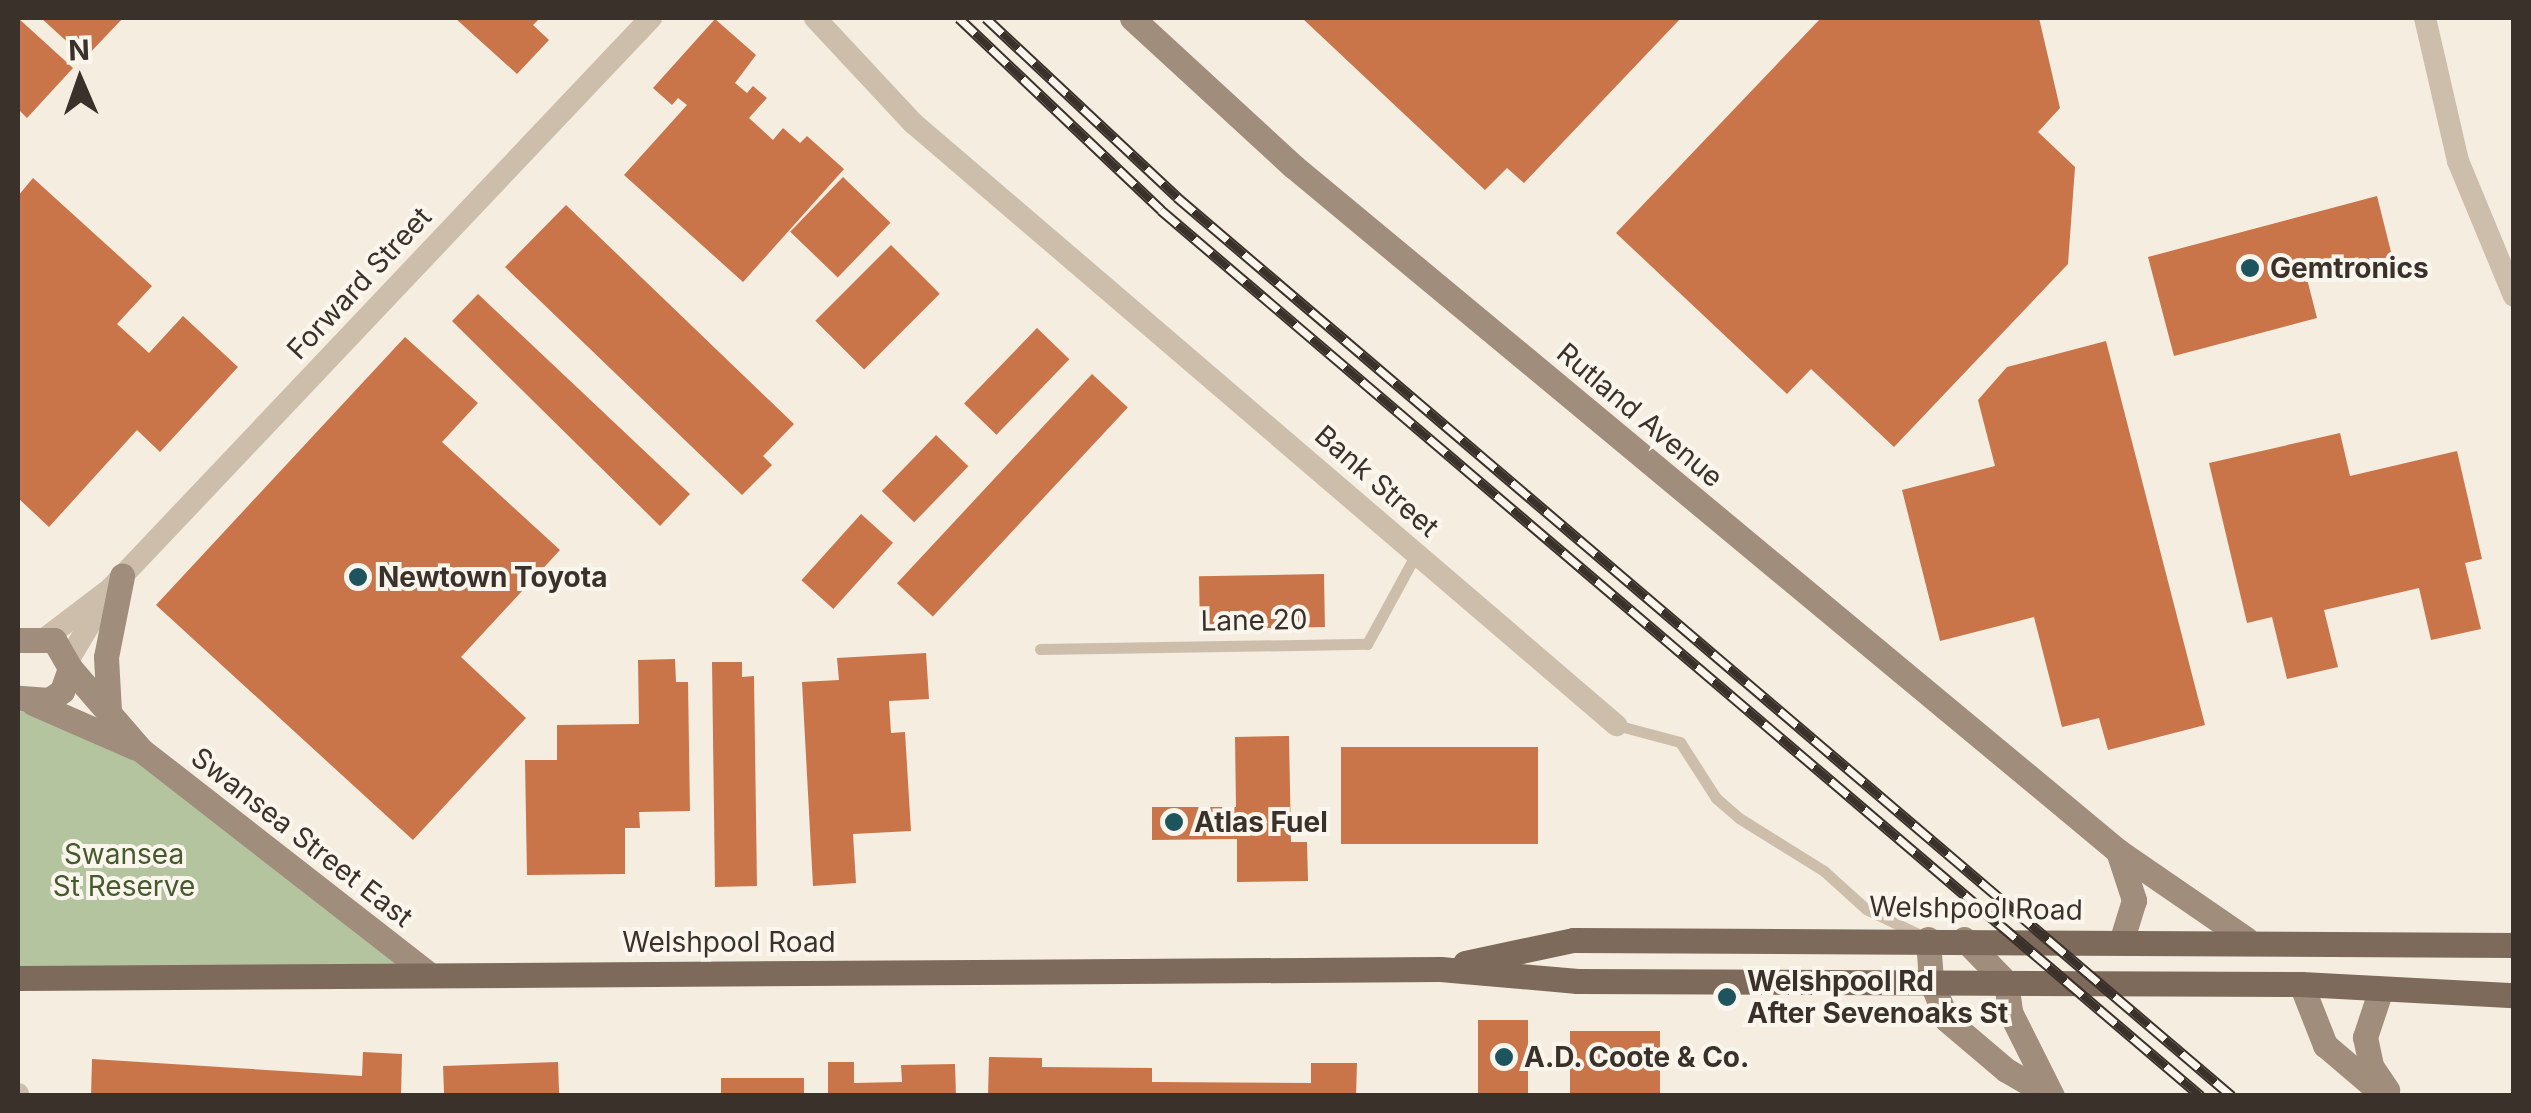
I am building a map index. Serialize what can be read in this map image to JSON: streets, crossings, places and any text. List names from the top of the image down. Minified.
{"streets":{"main road":["Welshpool Road"],"street":["Forward Street","Rutland Avenue","Bank Street","Swansea Street East"],"lane":["Lane 20"]},"crossings":[["Forward Street","Swansea Street East"],["Rutland Avenue","Welshpool Road"],["Bank Street","Lane 20"],["Bank Street","Welshpool Road"],["Swansea Street East","Welshpool Road"]],"parks":["Swansea St Reserve"],"places":["Gemtronics","Newtown Toyota","Atlas Fuel","Welshpool Rd After Sevenoaks St","A.D. Coote & Co."],"north":"top"}
